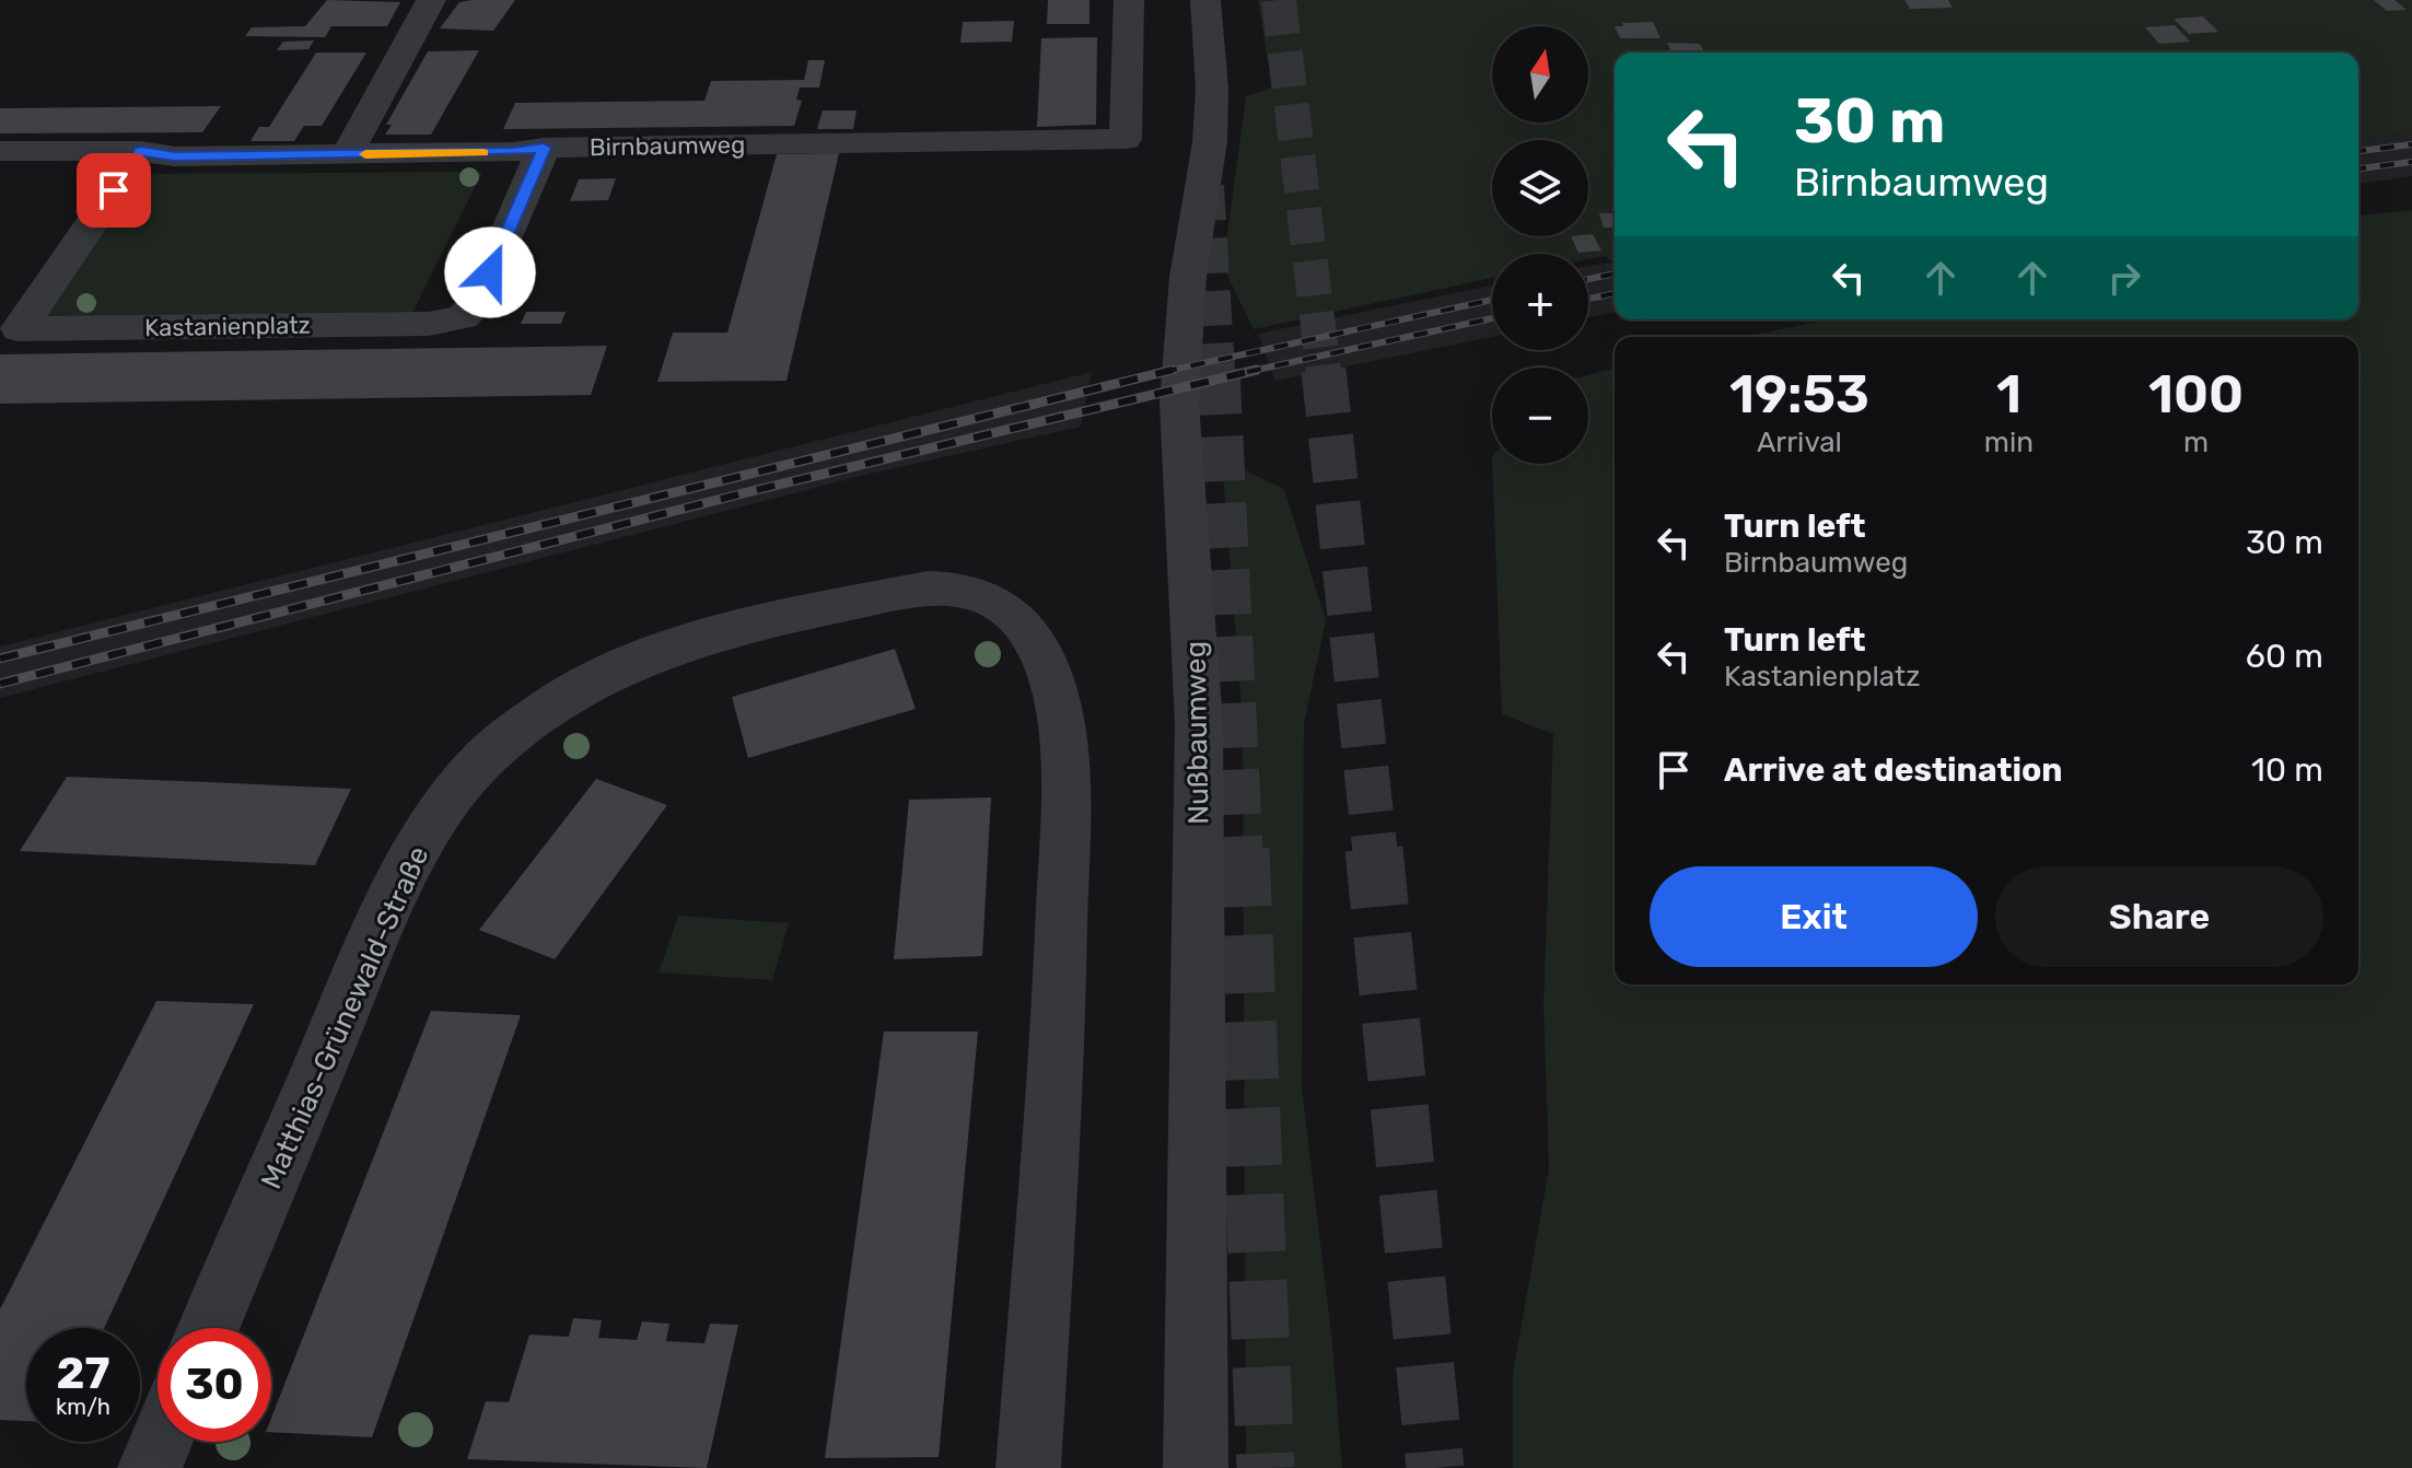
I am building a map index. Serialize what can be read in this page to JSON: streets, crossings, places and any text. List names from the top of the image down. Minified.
{"streets":{"street":["Birnbaumweg","Kastanienplatz","Nußbaumweg","Matthias-Grünewald-Straße"]},"crossings":[["Birnbaumweg","Kastanienplatz"]],"north":"top","page":{"map_buttons":["+","−"],"turn":["30 m","Birnbaumweg"],"eta":["19:53","Arrival","1","min","100","m"],"list":[{"name":"Turn left","note":"Birnbaumweg","value":"30 m"},{"name":"Turn left","note":"Kastanienplatz","value":"60 m"},{"name":"Arrive at destination","value":"10 m"}],"buttons":["Exit","Share"],"speed":"27 km/h","limit":"30"}}
